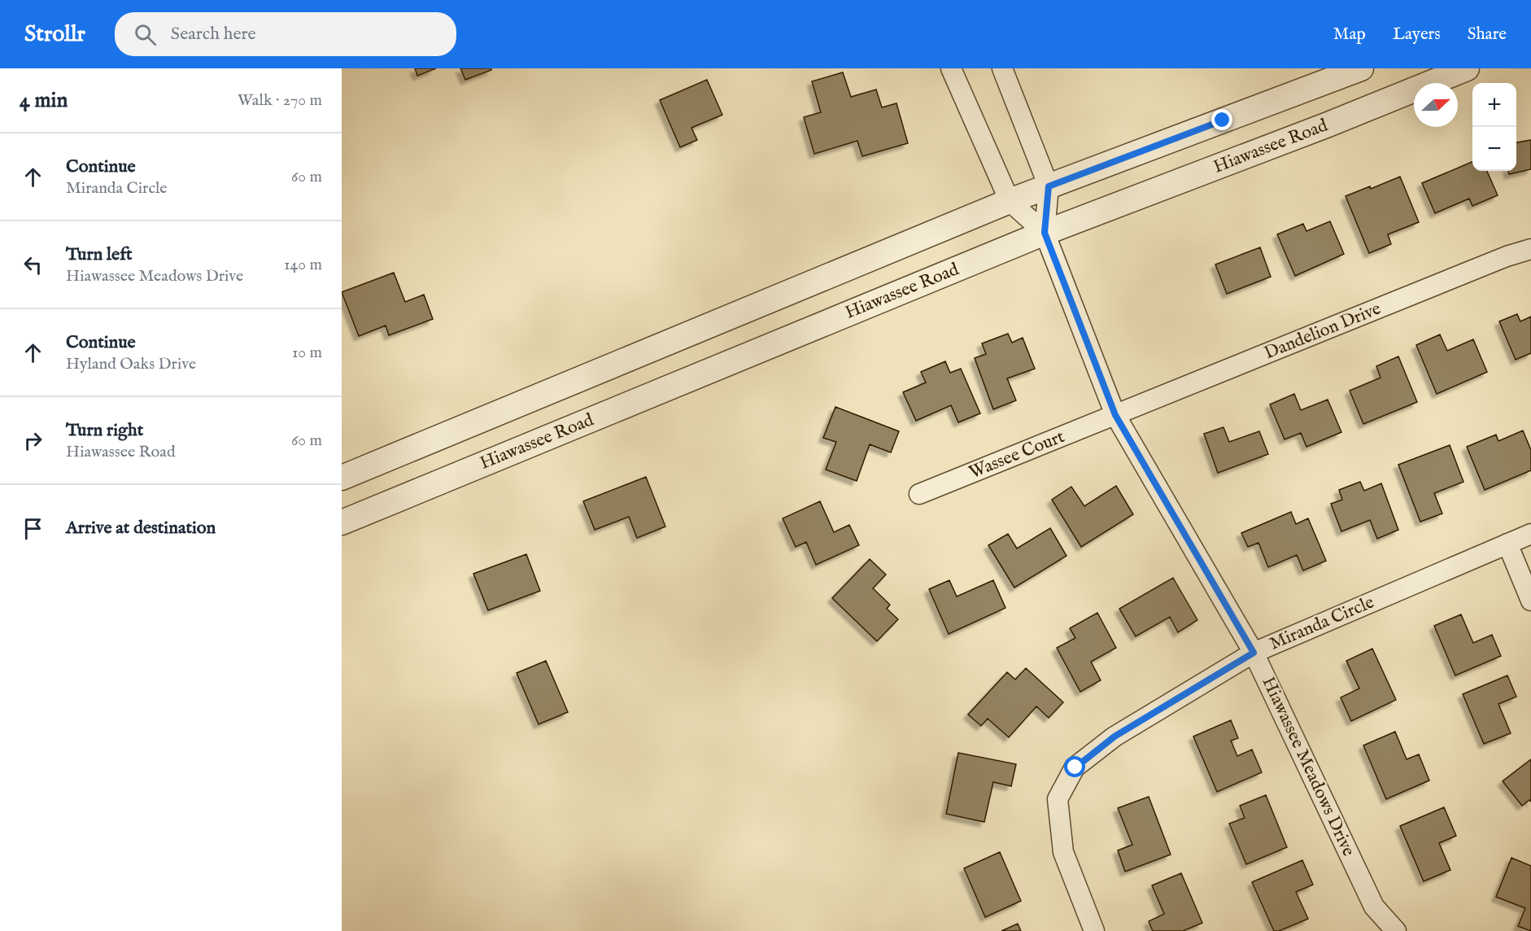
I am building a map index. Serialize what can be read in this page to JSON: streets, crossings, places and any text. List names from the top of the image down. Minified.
{"streets":{"street":["Hiawassee Road","Dandelion Drive","Wassee Court","Miranda Circle","Hiawassee Meadows Drive"]},"crossings":[["Hiawassee Road","Hiawassee Meadows Drive"],["Dandelion Drive","Wassee Court"],["Dandelion Drive","Hiawassee Meadows Drive"],["Wassee Court","Hiawassee Meadows Drive"],["Miranda Circle","Hiawassee Meadows Drive"]],"north":"right","page":{"header":"Strollr","search":"Search here","nav":["Map","Layers","Share"],"heading":["4 min","Walk · 270 m"],"map_buttons":["+","−"],"list":[["Continue","Miranda Circle","60 m"],["Turn left","Hiawassee Meadows Drive","140 m"],["Continue","Hyland Oaks Drive","10 m"],["Turn right","Hiawassee Road","60 m"],"Arrive at destination"]}}
